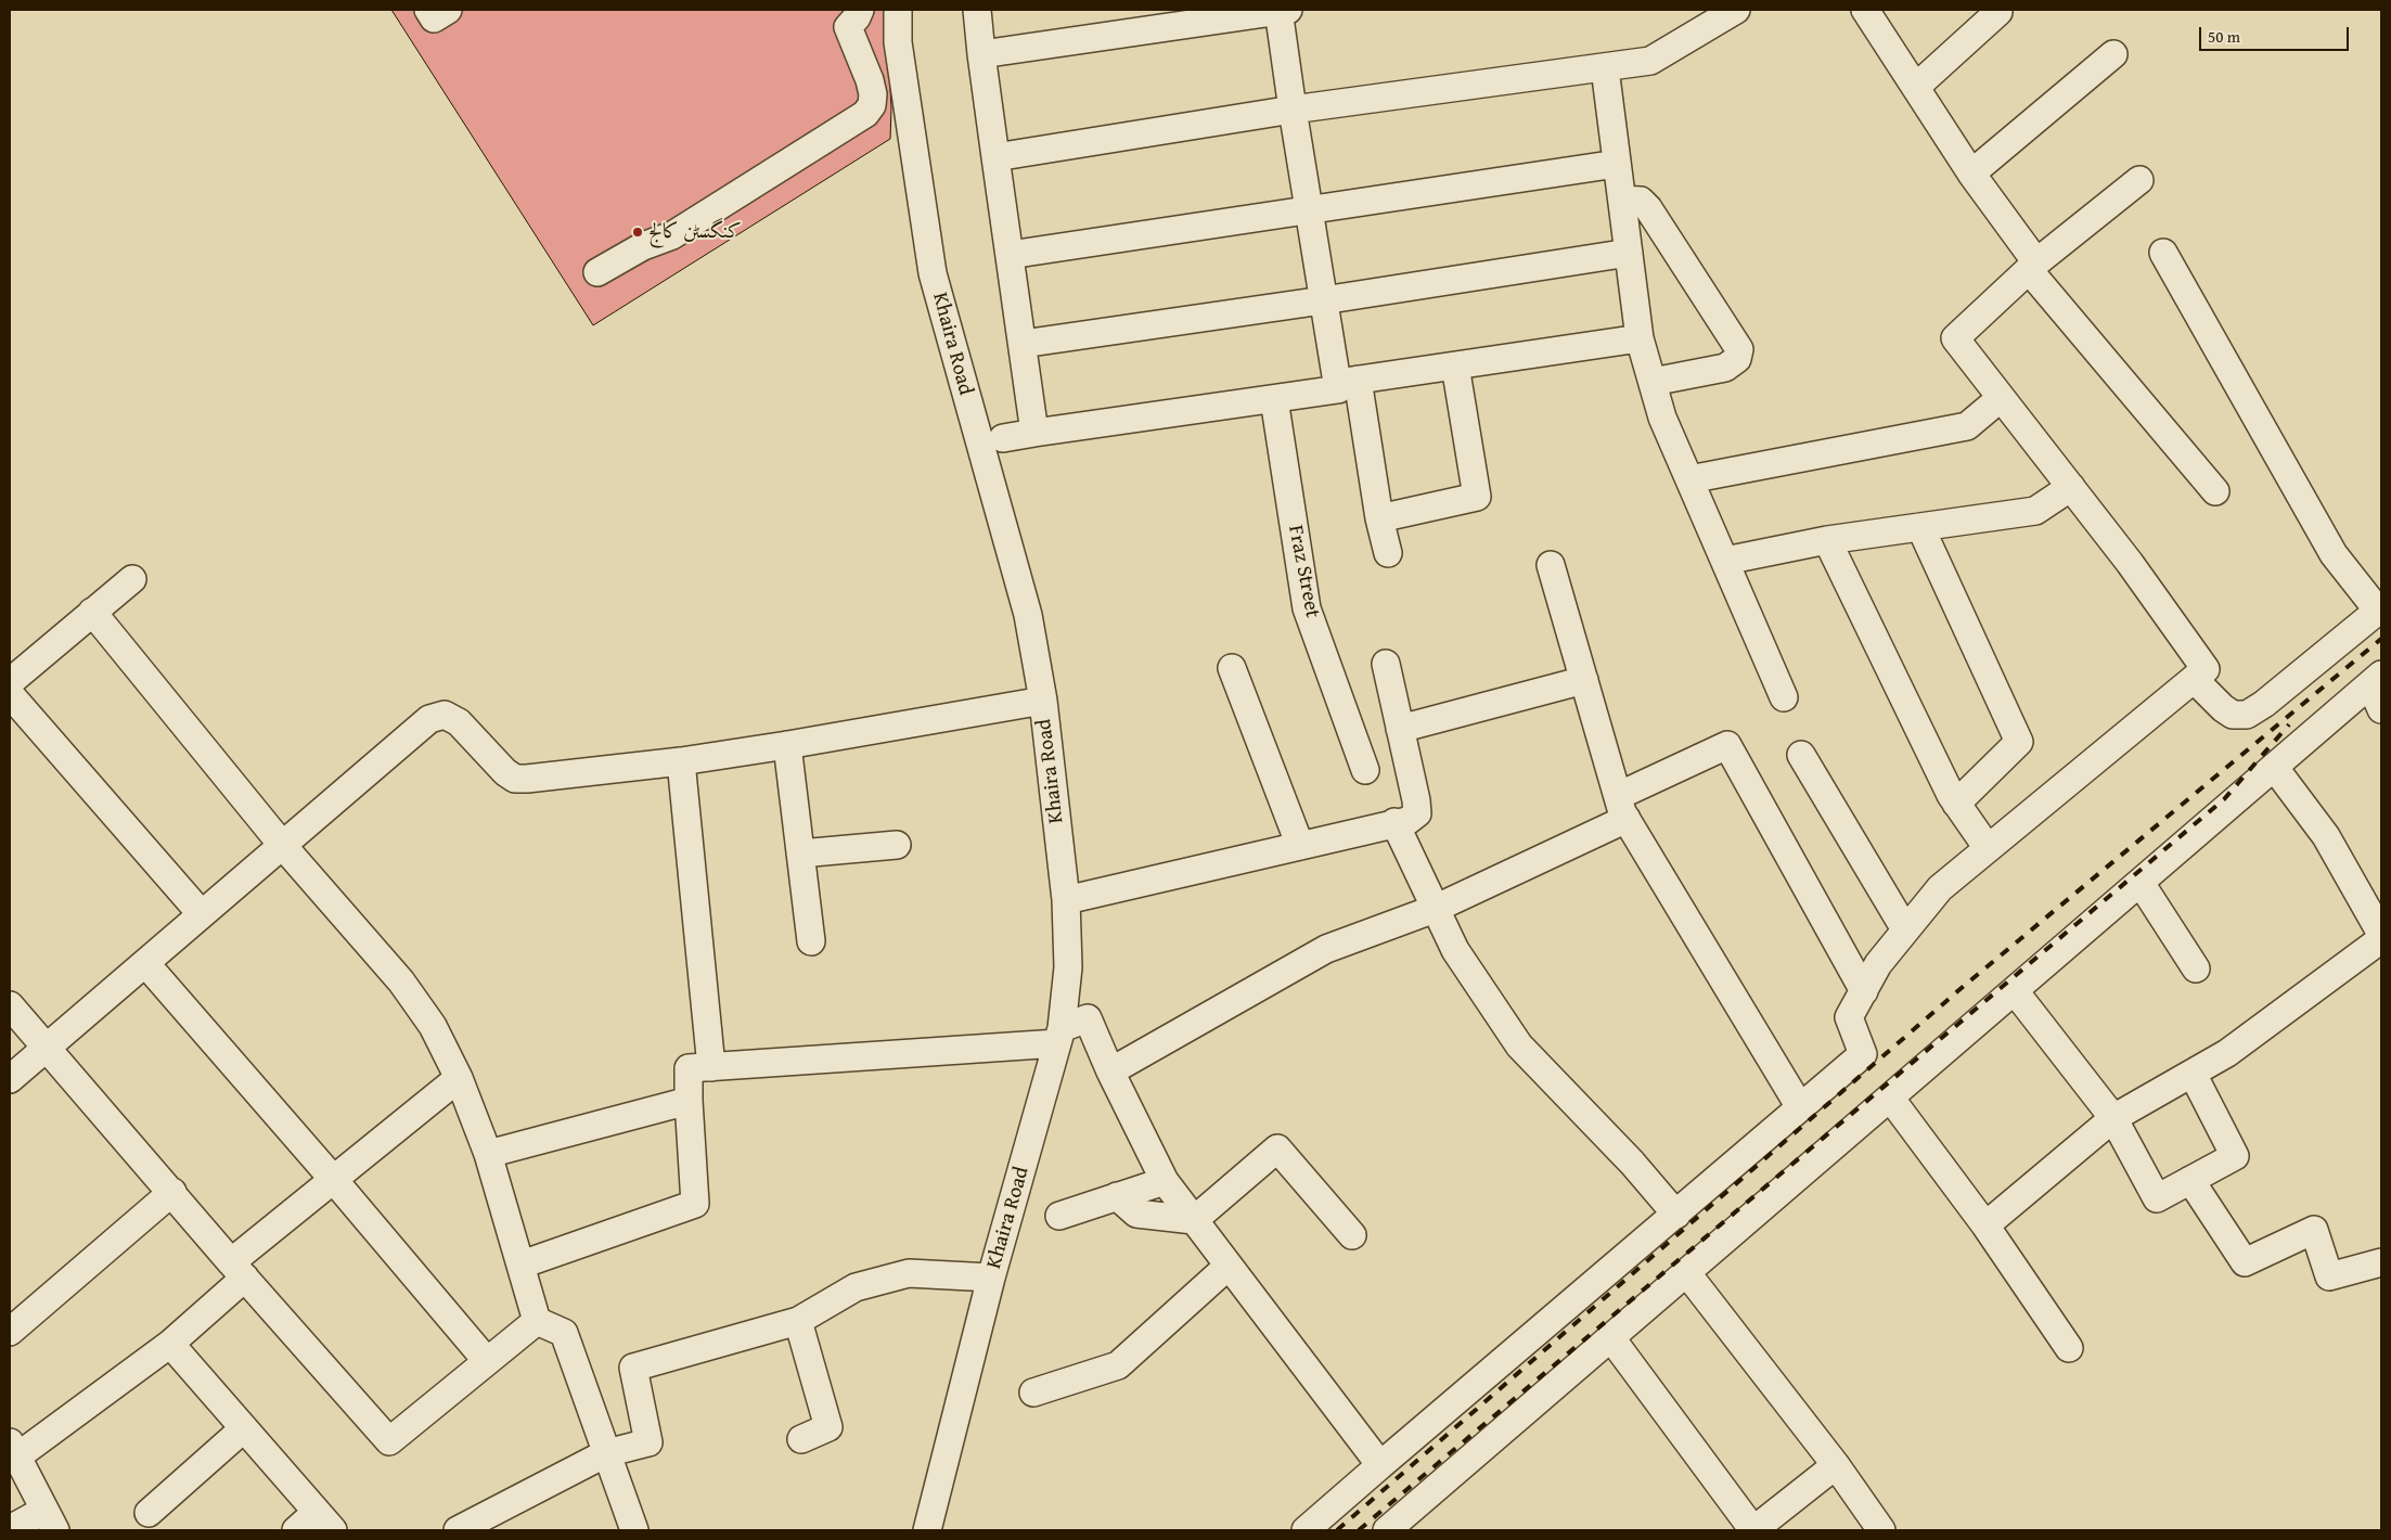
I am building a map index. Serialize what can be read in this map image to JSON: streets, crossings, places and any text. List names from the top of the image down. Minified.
{"streets":{"street":["Khaira Road","Fraz Street"]},"places":["کنگسٹن کالج"],"scale_bar":"50 m"}
